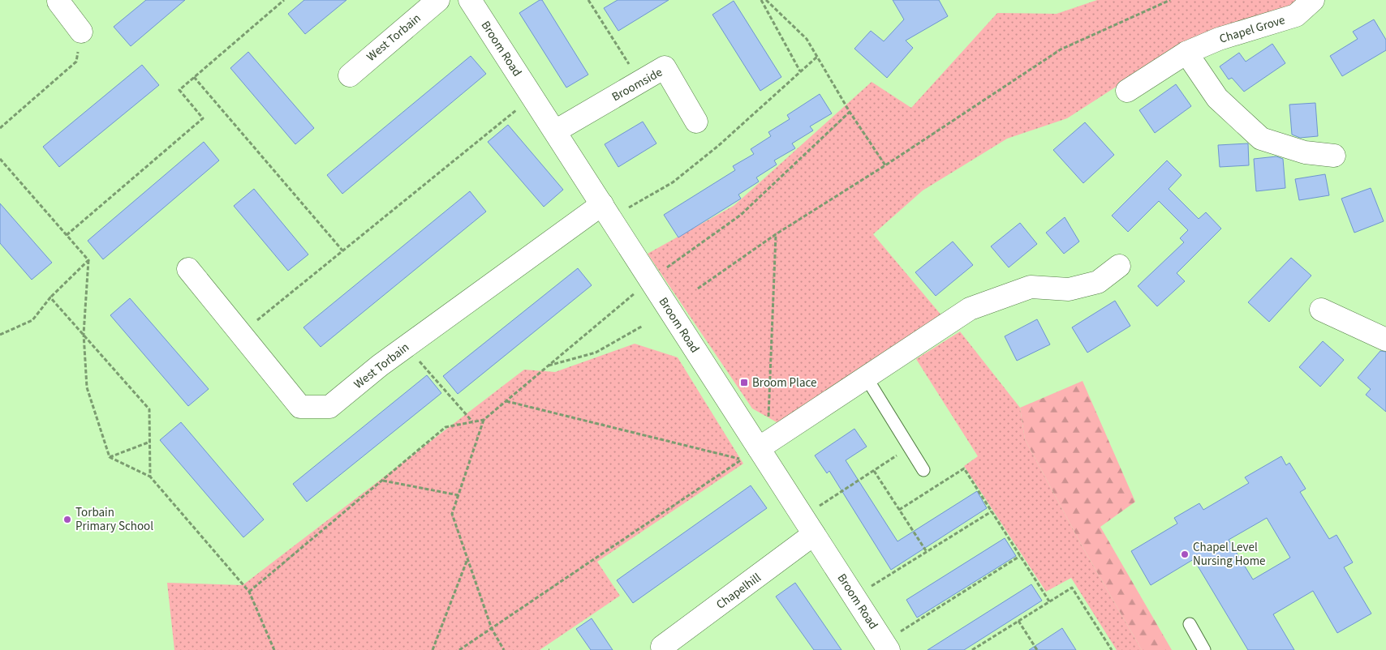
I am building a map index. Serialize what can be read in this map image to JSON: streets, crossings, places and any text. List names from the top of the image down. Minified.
{"streets":{"street":["Chapel Grove","West Torbain","Broom Road","Broomside","Chapelhill"]},"crossings":[["West Torbain","Broom Road"],["Broom Road","Broomside"],["Broom Road","Chapelhill"]],"places":{"transit":["Broom Place"],"other":["Torbain Primary School","Chapel Level Nursing Home"]}}
